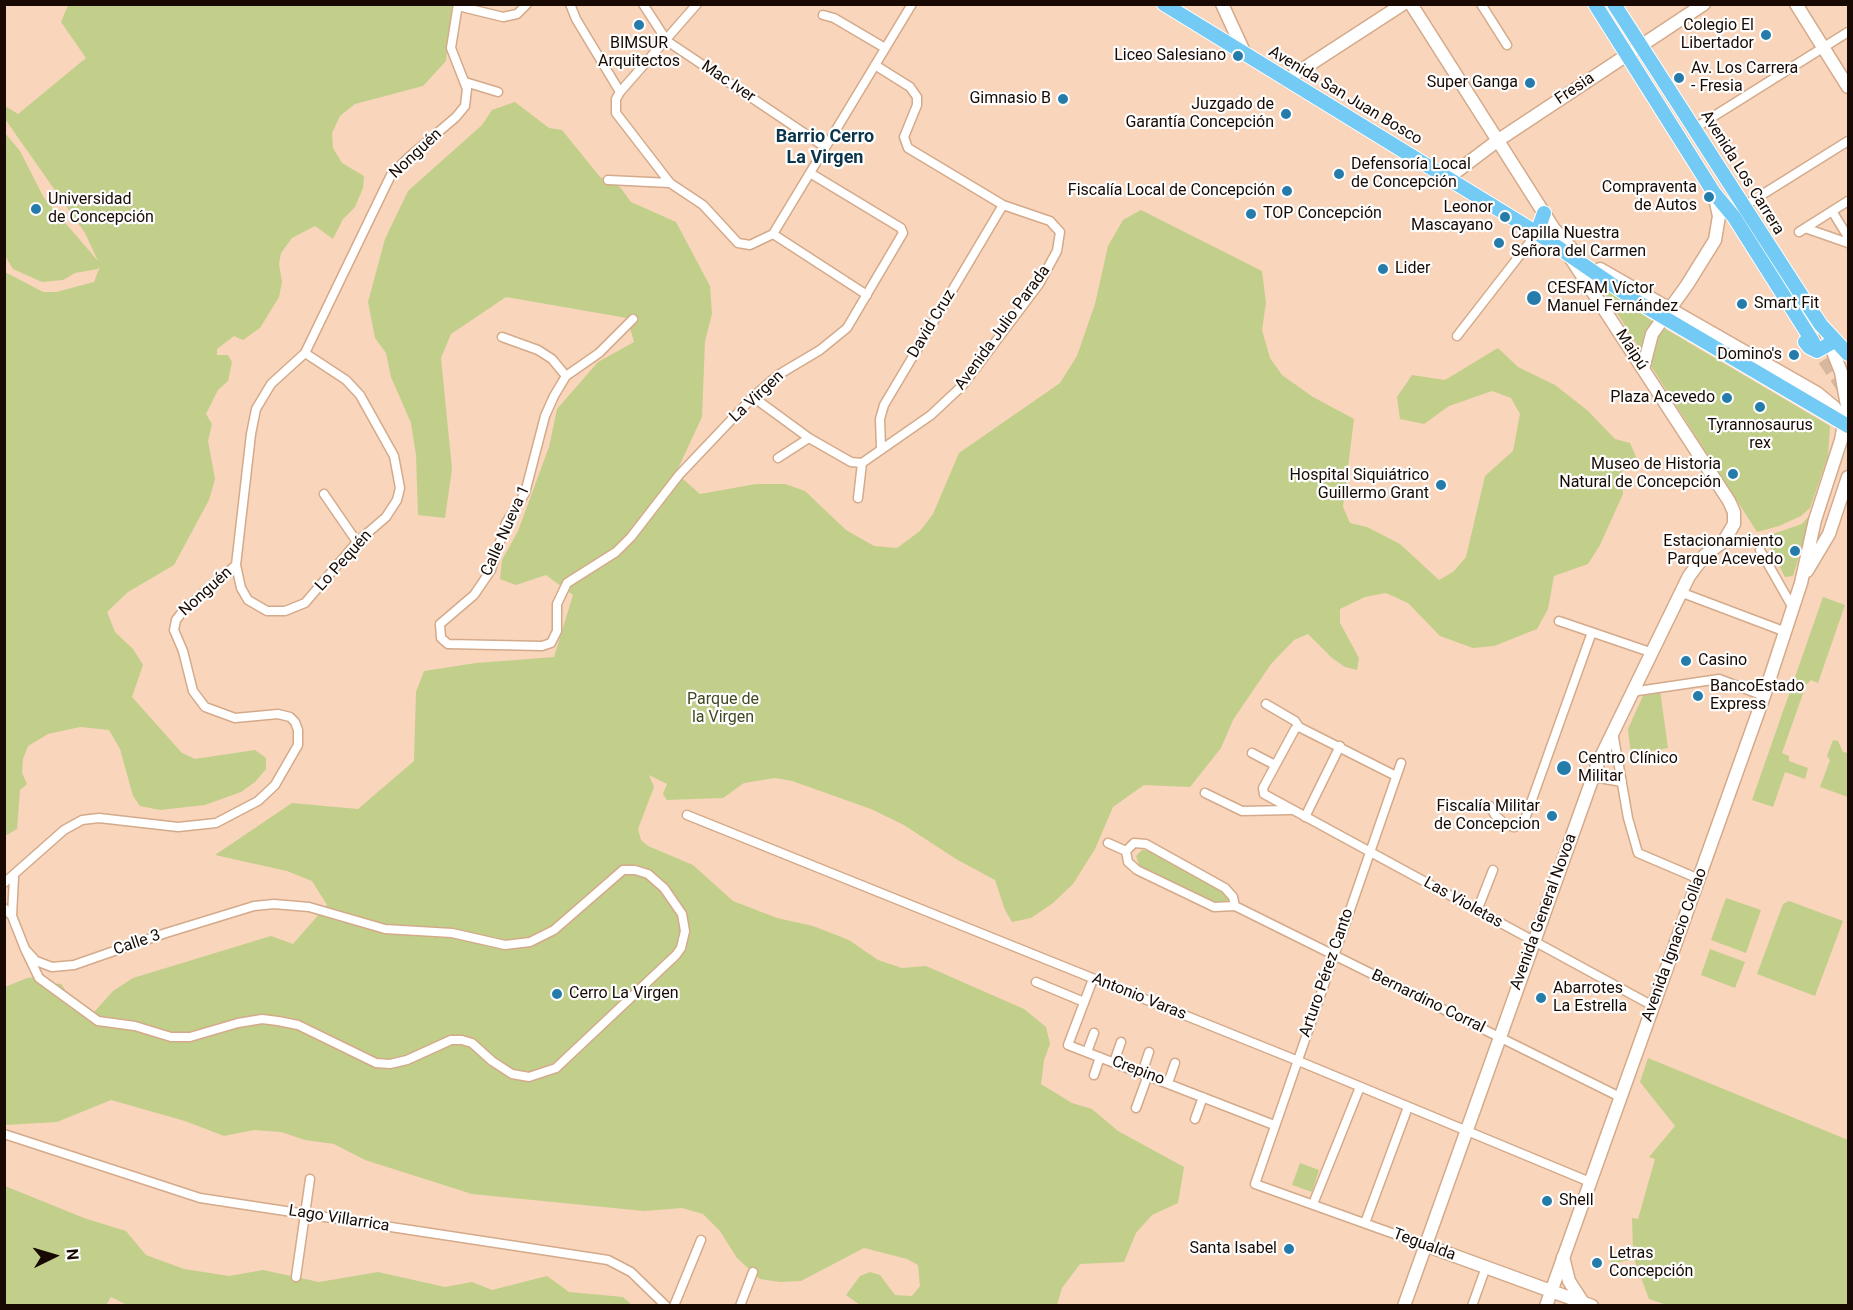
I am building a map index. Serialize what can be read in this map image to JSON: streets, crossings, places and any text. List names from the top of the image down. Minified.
{"streets":{"main road":["Fresia","Avenida San Juan Bosco","Avenida Los Carrera","Maipú","Avenida General Novoa","Avenida Ignacio Collao","Tegualda"],"street":["Mac Iver","Nonguén","David Cruz","Avenida Julio Parada","La Virgen","Calle Nueva 1","Lo Pequén","Las Violetas","Calle 3","Arturo Pérez Canto","Antonio Varas","Bernardino Corral","Crepino","Lago Villarrica"]},"crossings":[["Fresia","Avenida San Juan Bosco"],["Fresia","Avenida Los Carrera"],["Fresia","Maipú"],["Avenida San Juan Bosco","Maipú"],["Avenida San Juan Bosco","Avenida Ignacio Collao"],["Nonguén","Lo Pequén"],["Avenida Los Carrera","Avenida Ignacio Collao"],["David Cruz","Avenida Julio Parada"],["Maipú","Avenida General Novoa"],["La Virgen","Calle Nueva 1"],["Las Violetas","Avenida General Novoa"],["Las Violetas","Avenida Ignacio Collao"],["Las Violetas","Arturo Pérez Canto"],["Avenida General Novoa","Antonio Varas"],["Avenida General Novoa","Bernardino Corral"],["Avenida General Novoa","Tegualda"],["Avenida Ignacio Collao","Antonio Varas"],["Avenida Ignacio Collao","Bernardino Corral"],["Avenida Ignacio Collao","Tegualda"],["Arturo Pérez Canto","Antonio Varas"],["Arturo Pérez Canto","Bernardino Corral"],["Arturo Pérez Canto","Crepino"],["Arturo Pérez Canto","Tegualda"],["Antonio Varas","Crepino"]],"districts":["Barrio Cerro La Virgen"],"parks":["Parque de la Virgen"],"places":["BIMSUR Arquitectos","Colegio El Libertador","Liceo Salesiano","Av. Los Carrera - Fresia","Super Ganga","Gimnasio B","Juzgado de Garantía Concepción","Defensoría Local de Concepción","Fiscalía Local de Concepción","Compraventa de Autos","Universidad de Concepción","TOP Concepción","Leonor Mascayano","Capilla Nuestra Señora del Carmen","Lider","CESFAM Víctor Manuel Fernández","Smart Fit","Domino's","Plaza Acevedo","Tyrannosaurus rex","Museo de Historia Natural de Concepción","Hospital Siquiátrico Guillermo Grant","Estacionamiento Parque Acevedo","Casino","BancoEstado Express","Centro Clínico Militar","Fiscalía Militar de Concepcion","Cerro La Virgen","Abarrotes La Estrella","Shell","Santa Isabel","Letras Concepción"],"north":"right"}
